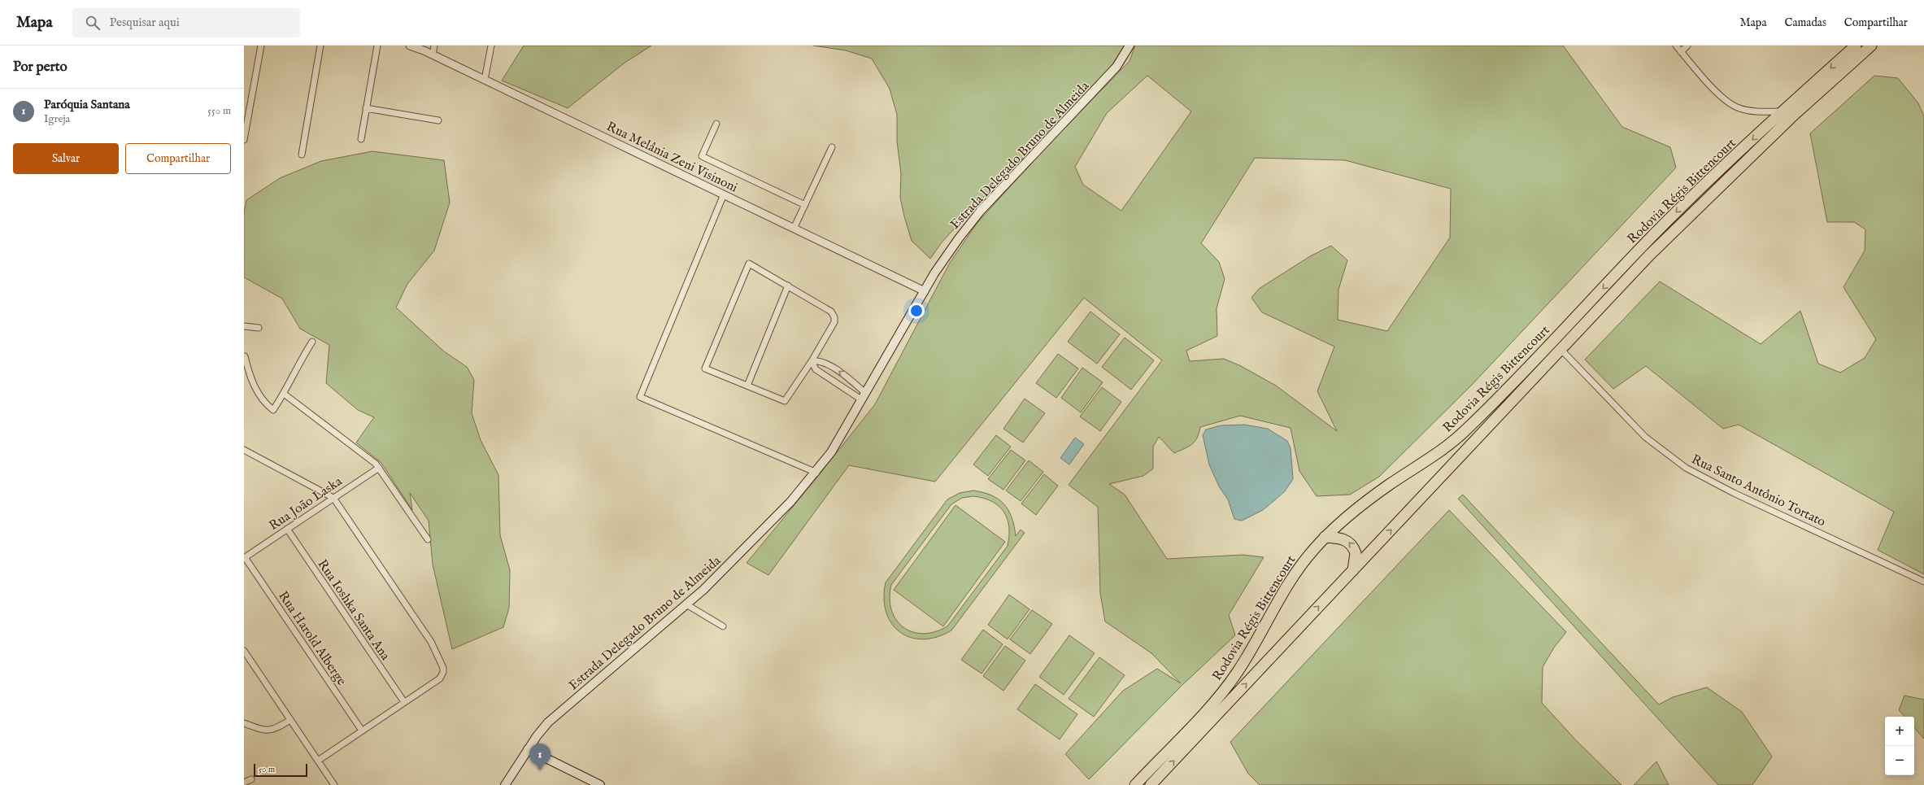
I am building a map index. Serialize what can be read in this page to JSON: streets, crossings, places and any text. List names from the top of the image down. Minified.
{"streets":{"highway":["Rodovia Régis Bittencourt"],"main road":["Estrada Delegado Bruno de Almeida"],"street":["Rua Melânia Zeni Visinoni","Rua Santo Antônio Tortato","Rua João Laska","Rua Ioshka Santa Ana","Rua Harold Alberge"]},"crossings":[["Estrada Delegado Bruno de Almeida","Rua Melânia Zeni Visinoni"],["Rodovia Régis Bittencourt","Rua Santo Antônio Tortato"],["Rua João Laska","Rua Ioshka Santa Ana"],["Rua João Laska","Rua Harold Alberge"]],"scale_bar":"50 m","page":{"header":"Mapa","search":"Pesquisar aqui","nav":["Mapa","Camadas","Compartilhar"],"heading":"Por perto","list":[{"mark":"1","name":"Paróquia Santana","note":"Igreja","value":"550 m"}],"buttons":["Salvar","Compartilhar"],"map_buttons":["+","−"],"pins":"1","scale":"50 m"}}
